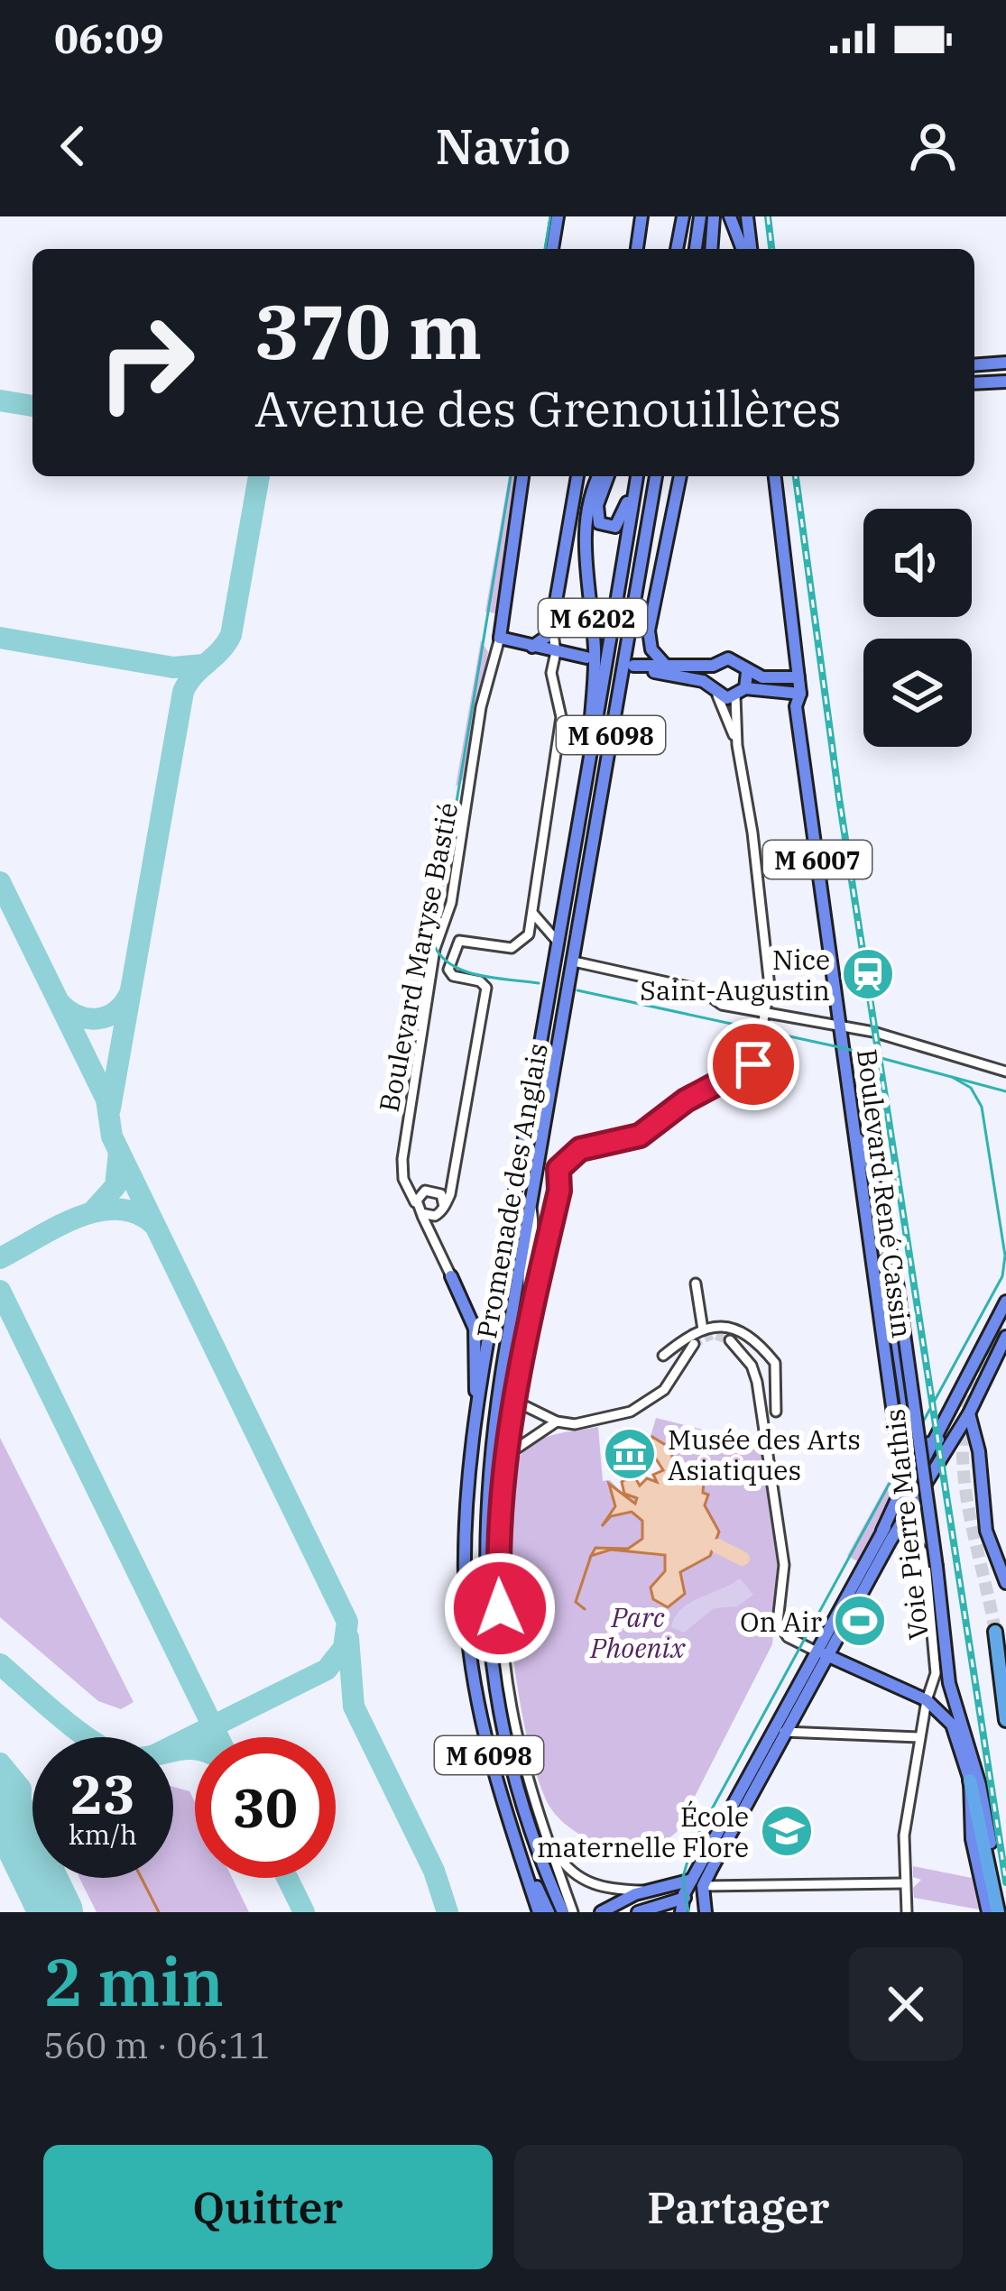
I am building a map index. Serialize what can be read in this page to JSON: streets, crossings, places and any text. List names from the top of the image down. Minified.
{"streets":{"highway":["Voie Pierre Mathis"],"main road":["M 6202","M 6098","M 6007","Promenade des Anglais","Boulevard René Cassin"],"street":["Boulevard Maryse Bastié"]},"crossings":[["M 6202","M 6098"],["Boulevard René Cassin","Voie Pierre Mathis"]],"parks":["Parc Phoenix"],"places":{"station":["Nice Saint-Augustin"],"museum":["Musée des Arts Asiatiques"],"sports":["On Air"],"school or university":["École maternelle Flore"]},"page":{"status":"06:09","header":"Navio","turn":["370 m","Avenue des Grenouillères"],"speed":"23 km/h","limit":"30","heading":["2 min","560 m · 06:11"],"buttons":["Quitter","Partager"]}}
